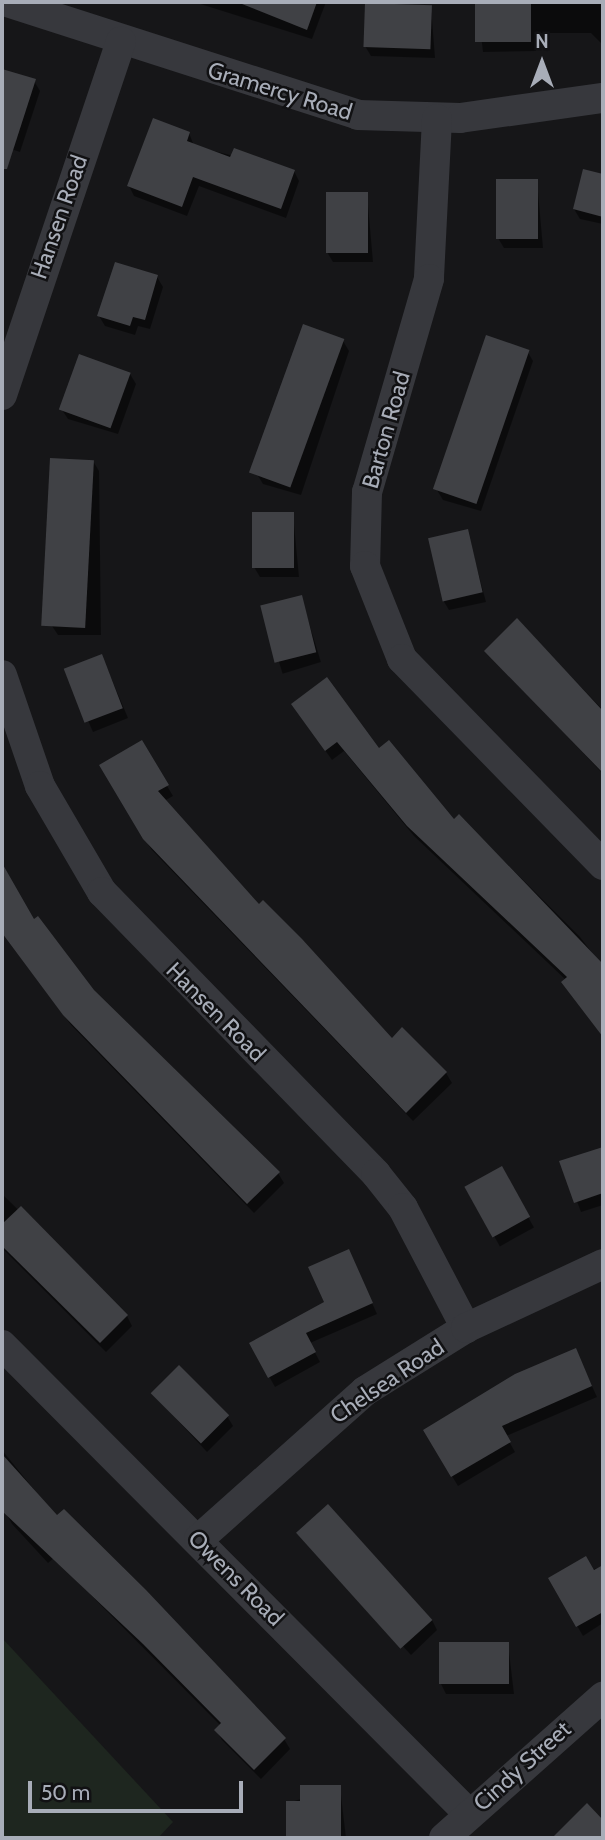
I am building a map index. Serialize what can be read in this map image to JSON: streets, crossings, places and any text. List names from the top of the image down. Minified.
{"streets":{"street":["Gramercy Road","Hansen Road","Barton Road","Chelsea Road","Owens Road","Cindy Street"]},"crossings":[["Gramercy Road","Hansen Road"],["Gramercy Road","Barton Road"],["Hansen Road","Chelsea Road"],["Chelsea Road","Owens Road"],["Owens Road","Cindy Street"]],"scale_bar":"50 m","north":"top"}
